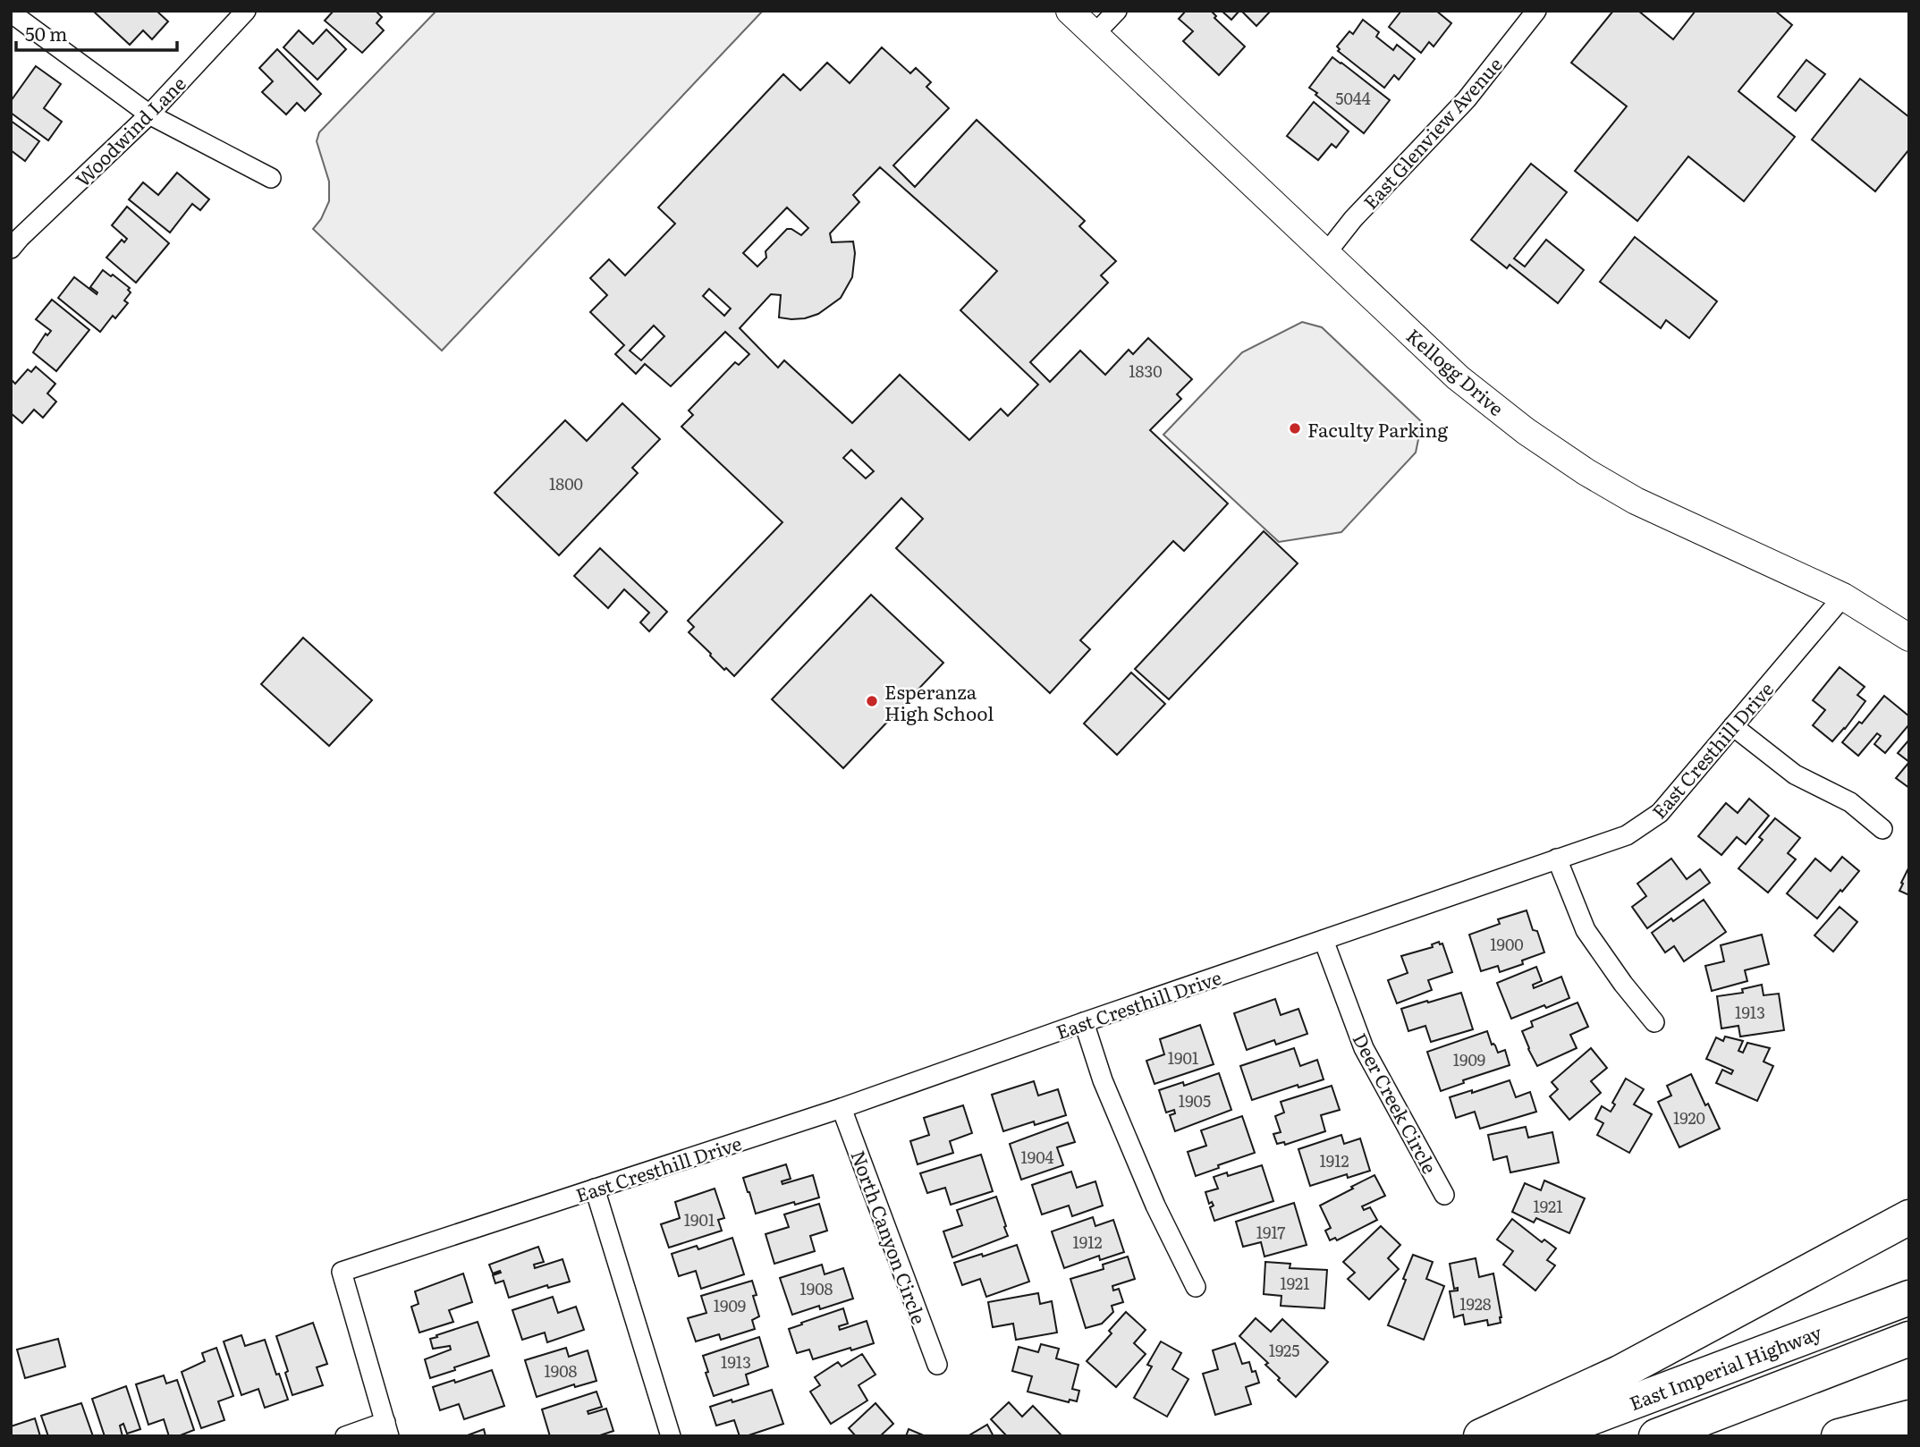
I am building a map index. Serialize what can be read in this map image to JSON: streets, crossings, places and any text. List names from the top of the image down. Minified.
{"streets":{"highway":["East Imperial Highway"],"main road":["Kellogg Drive"],"street":["Woodwind Lane","East Glenview Avenue","East Cresthill Drive","Deer Creek Circle","North Canyon Circle"]},"crossings":[["East Glenview Avenue","Kellogg Drive"],["Kellogg Drive","East Cresthill Drive"],["East Cresthill Drive","Deer Creek Circle"],["East Cresthill Drive","North Canyon Circle"]],"places":["Faculty Parking","Esperanza High School"],"house_numbers":["5044","1830","1800","1900","1913","1901","1909","1905","1920","1904","1912","1921","1901","1917","1912","1921","1908","1928","1909","1925","1913","1908"],"scale_bar":"50 m"}
